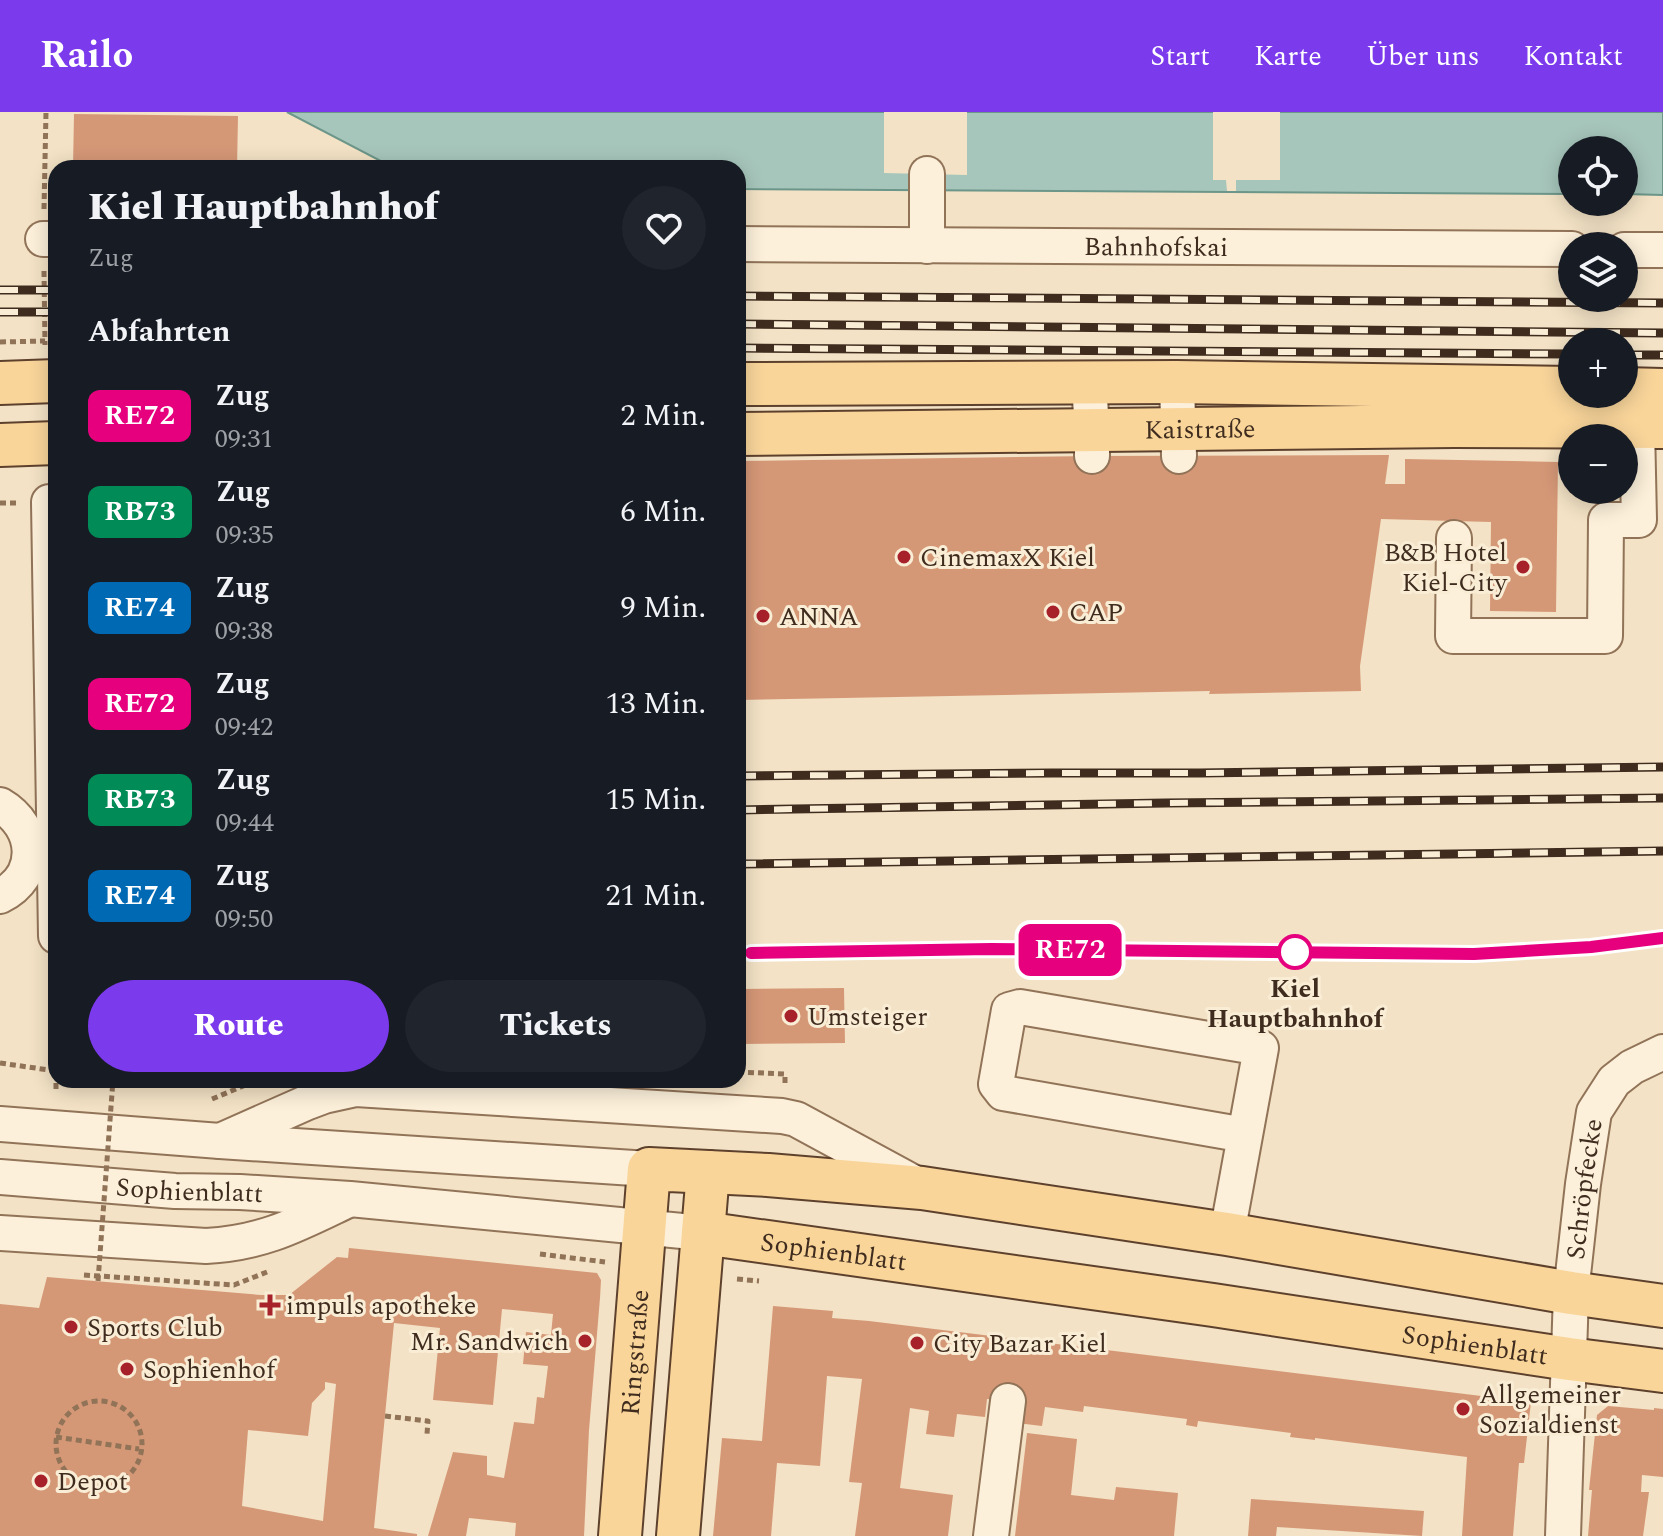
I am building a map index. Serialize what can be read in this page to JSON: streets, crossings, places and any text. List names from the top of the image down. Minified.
{"streets":{"main road":["Kaistraße","Sophienblatt","Ringstraße"],"street":["Bahnhofskai","Schröpfecke"]},"crossings":[["Schröpfecke","Sophienblatt"],["Sophienblatt","Ringstraße"]],"places":{"other":["CinemaxX Kiel","B&B Hotel Kiel-City","CAP","ANNA","Kiel Hauptbahnhof","Umsteiger","Sports Club","Mr. Sandwich","City Bazar Kiel","Sophienhof","Allgemeiner Sozialdienst","Depot"],"health":["impuls apotheke"]},"page":{"header":"Railo","nav":["Start","Karte","Über uns","Kontakt"],"on_map":"RE72","map_buttons":["+","−"],"heading":[["Kiel Hauptbahnhof","Zug"],"Abfahrten"],"list":[{"mark":"RE72","name":"Zug","note":"09:31","value":"2 Min."},{"mark":"RB73","name":"Zug","note":"09:35","value":"6 Min."},{"mark":"RE74","name":"Zug","note":"09:38","value":"9 Min."},{"mark":"RE72","name":"Zug","note":"09:42","value":"13 Min."},{"mark":"RB73","name":"Zug","note":"09:44","value":"15 Min."},{"mark":"RE74","name":"Zug","note":"09:50","value":"21 Min."}],"buttons":["Route","Tickets"]}}
